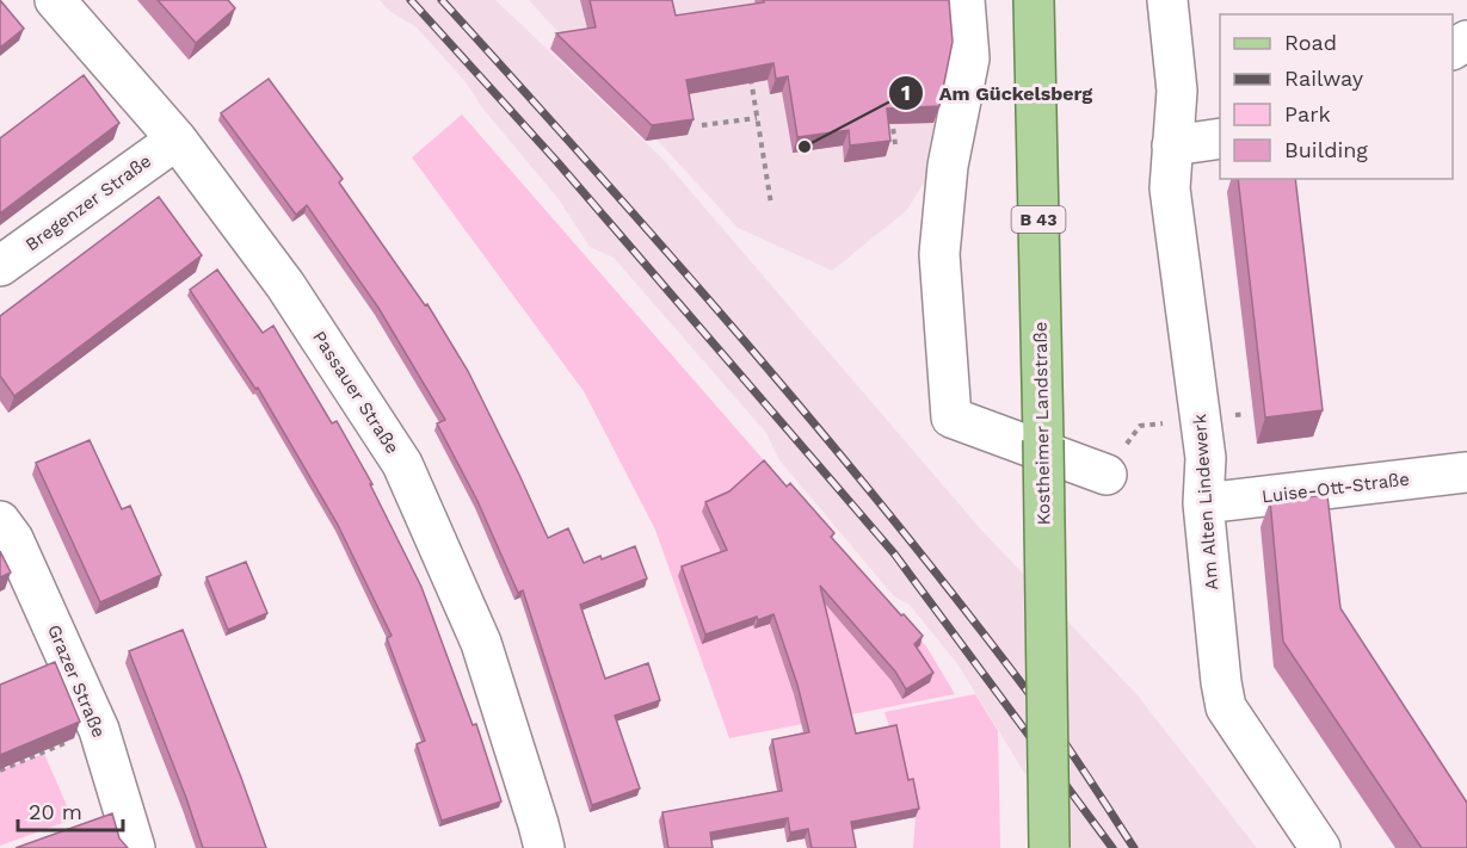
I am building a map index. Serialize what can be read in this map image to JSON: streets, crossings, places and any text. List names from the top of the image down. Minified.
{"streets":{"main road":["B 43","Kostheimer Landstraße"],"street":["Bregenzer Straße","Passauer Straße","Luise-Ott-Straße","Am Alten Lindewerk","Grazer Straße"]},"crossings":[["Bregenzer Straße","Passauer Straße"],["Luise-Ott-Straße","Am Alten Lindewerk"]],"places":["Am Gückelsberg"],"legend":["Road","Railway","Park","Building"],"scale_bar":"20 m"}
